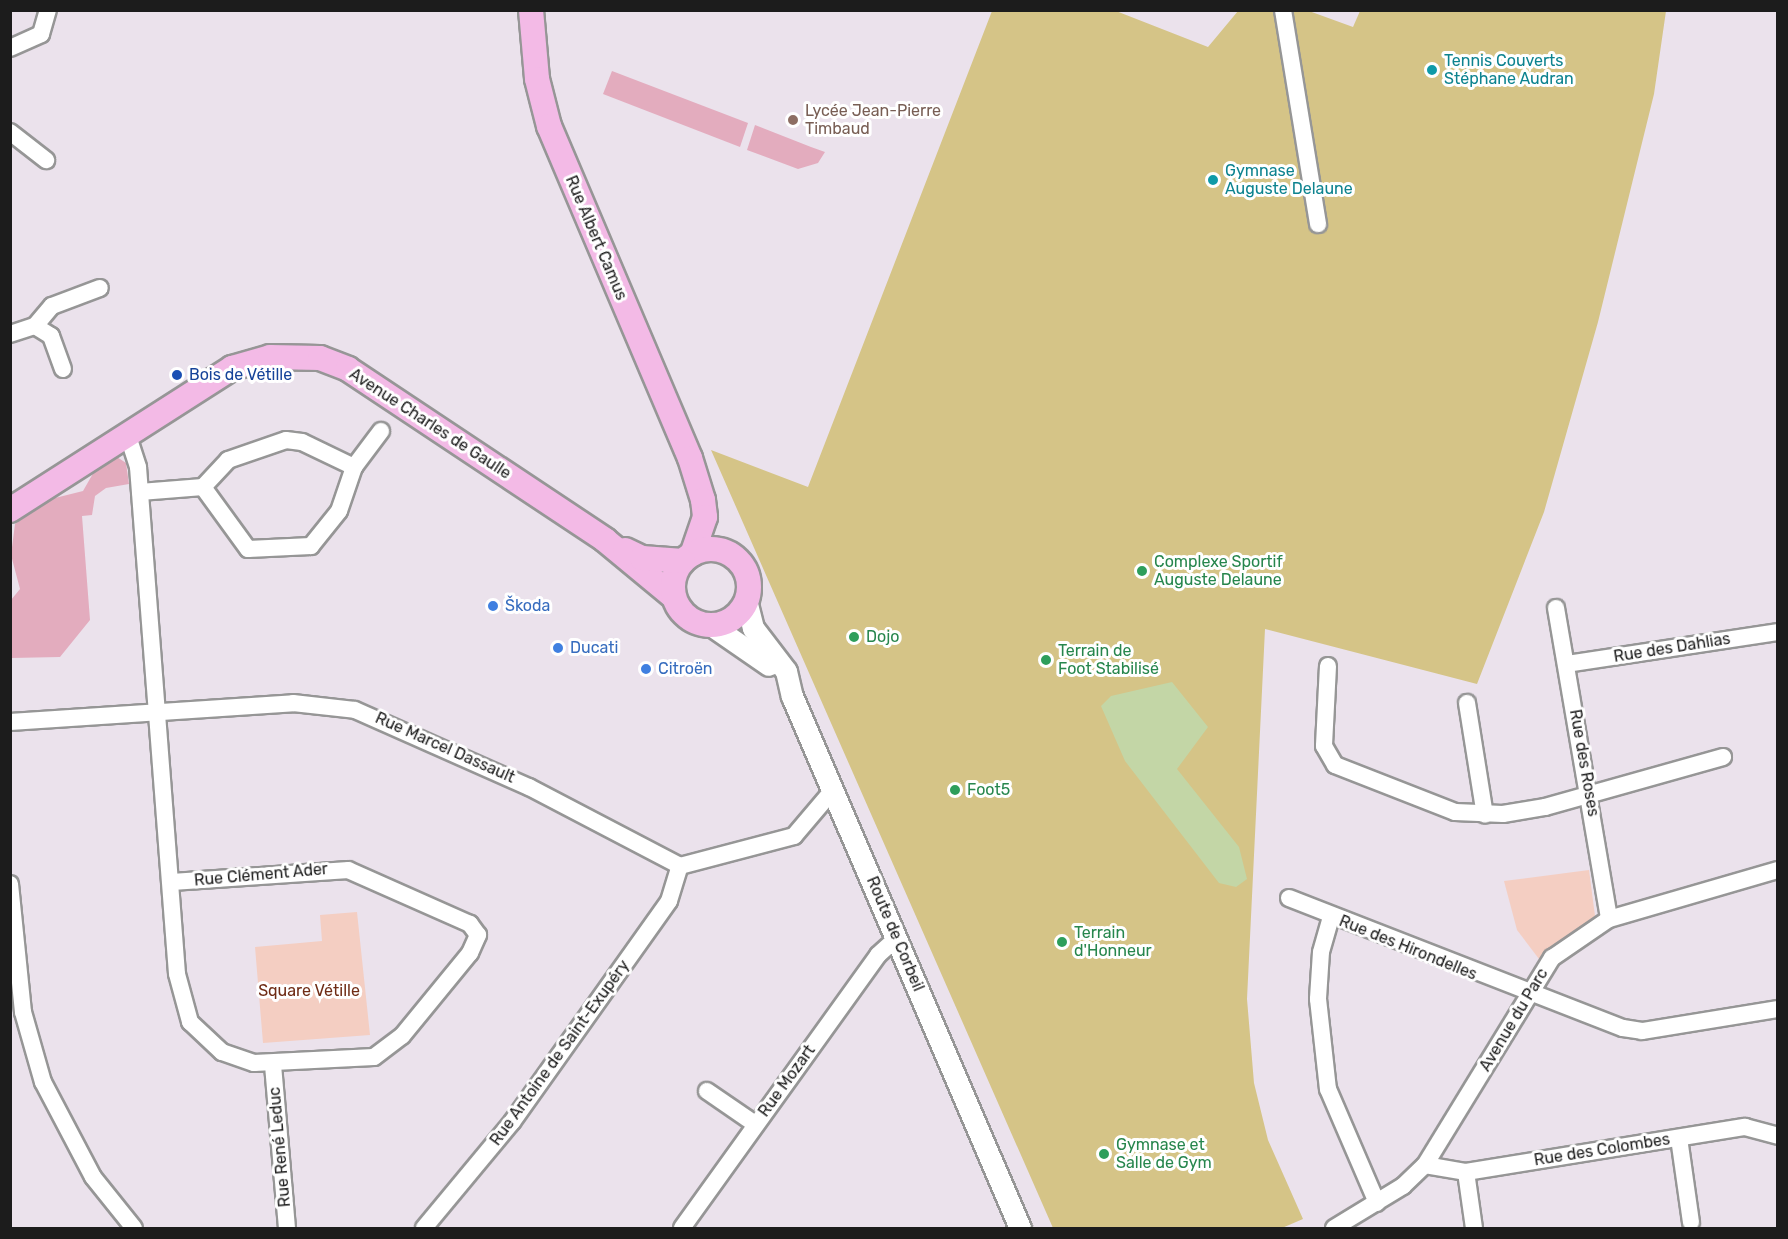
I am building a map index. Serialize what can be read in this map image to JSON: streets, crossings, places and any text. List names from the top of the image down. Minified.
{"streets":{"main road":["Rue Albert Camus","Avenue Charles de Gaulle"],"street":["Rue des Dahlias","Rue Marcel Dassault","Rue des Roses","Rue Clément Ader","Route de Corbeil","Rue des Hirondelles","Avenue du Parc","Rue Antoine de Saint-Exupéry","Rue Mozart","Rue René Leduc","Rue des Colombes"]},"crossings":[["Rue Albert Camus","Avenue Charles de Gaulle"],["Rue Albert Camus","Route de Corbeil"],["Avenue Charles de Gaulle","Rue Clément Ader"],["Avenue Charles de Gaulle","Route de Corbeil"],["Rue des Dahlias","Rue des Roses"],["Rue Marcel Dassault","Rue Clément Ader"],["Rue Marcel Dassault","Rue Antoine de Saint-Exupéry"],["Rue des Roses","Avenue du Parc"],["Rue Clément Ader","Rue René Leduc"],["Route de Corbeil","Rue Mozart"],["Rue des Hirondelles","Avenue du Parc"],["Avenue du Parc","Rue des Colombes"]],"parks":["Square Vétille"],"places":["Tennis Couverts Stéphane Audran","Lycée Jean-Pierre Timbaud","Gymnase Auguste Delaune","Bois de Vétille","Complexe Sportif Auguste Delaune","Škoda","Dojo","Ducati","Terrain de Foot Stabilisé","Citroën","Foot5","Terrain d'Honneur","Gymnase et Salle de Gym"]}
